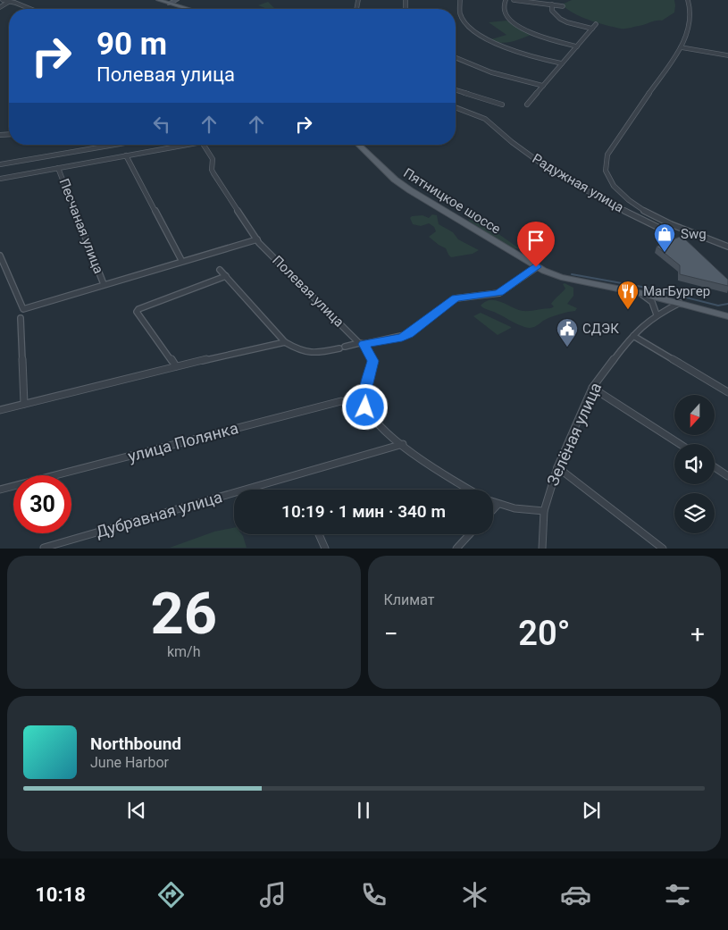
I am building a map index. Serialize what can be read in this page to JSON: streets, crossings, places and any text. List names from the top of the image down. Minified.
{"streets":{"main road":["Пятницкое шоссе"],"street":["Радужная улица","Песчаная улица","Полевая улица","Зелёная улица","улица Полянка","Дубравная улица"]},"crossings":[["Пятницкое шоссе","Зелёная улица"]],"places":{"shop":["Swg"],"restaurant":["МагБургер"],"public building":["СДЭК"]},"north":"bottom","page":{"turn":["90 m","Полевая улица"],"limit":"30","trip":"10:19 · 1 мин · 340 m","tile":[["26","km/h"],"Климат"],"heat":["−","20°","+"],"song":["Northbound","June Harbor"],"tabs":"10:18"}}
